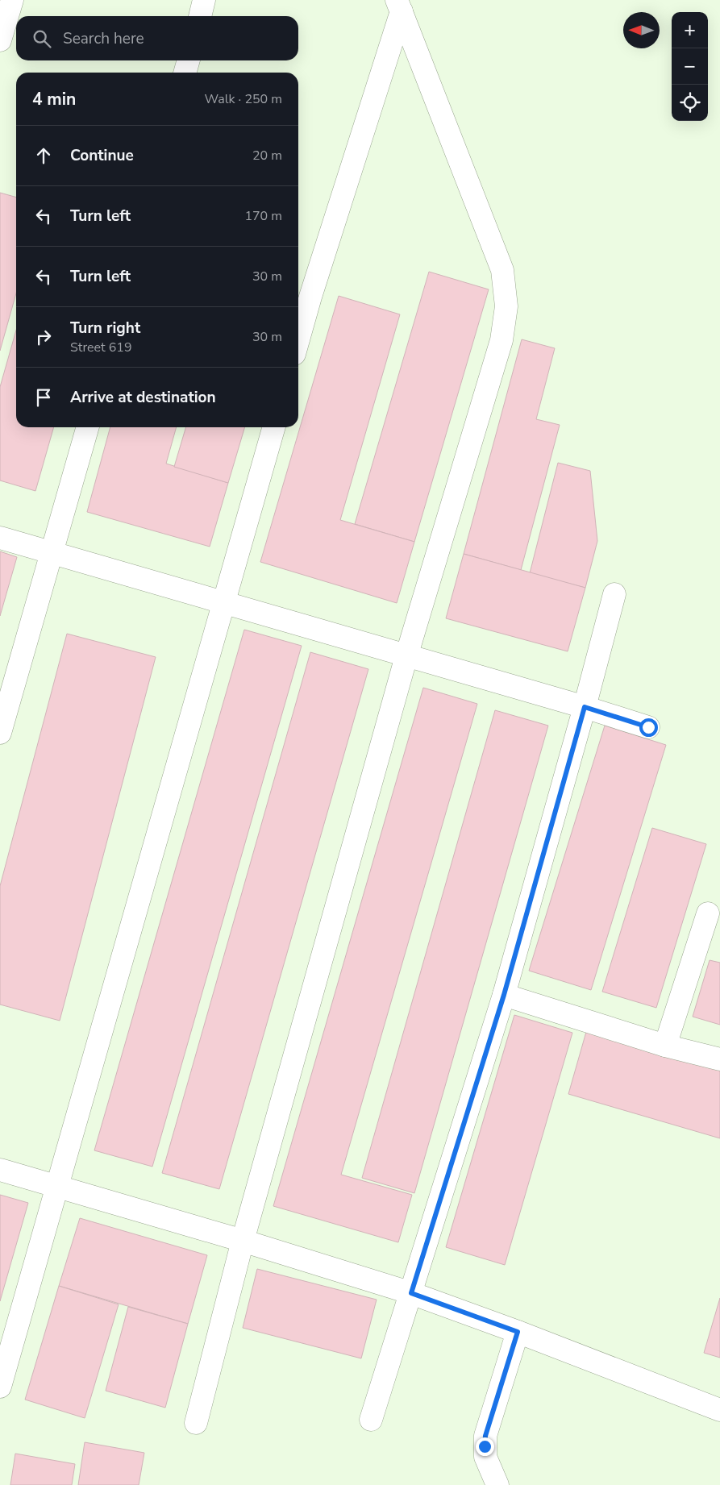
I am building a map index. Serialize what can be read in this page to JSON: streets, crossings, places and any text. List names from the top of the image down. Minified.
{"north":"left","page":{"map_buttons":["+","−"],"search":"Search here","heading":["4 min","Walk · 250 m"],"list":[["Continue","20 m"],["Turn left","170 m"],["Turn left","30 m"],["Turn right","Street 619","30 m"],"Arrive at destination"]}}
